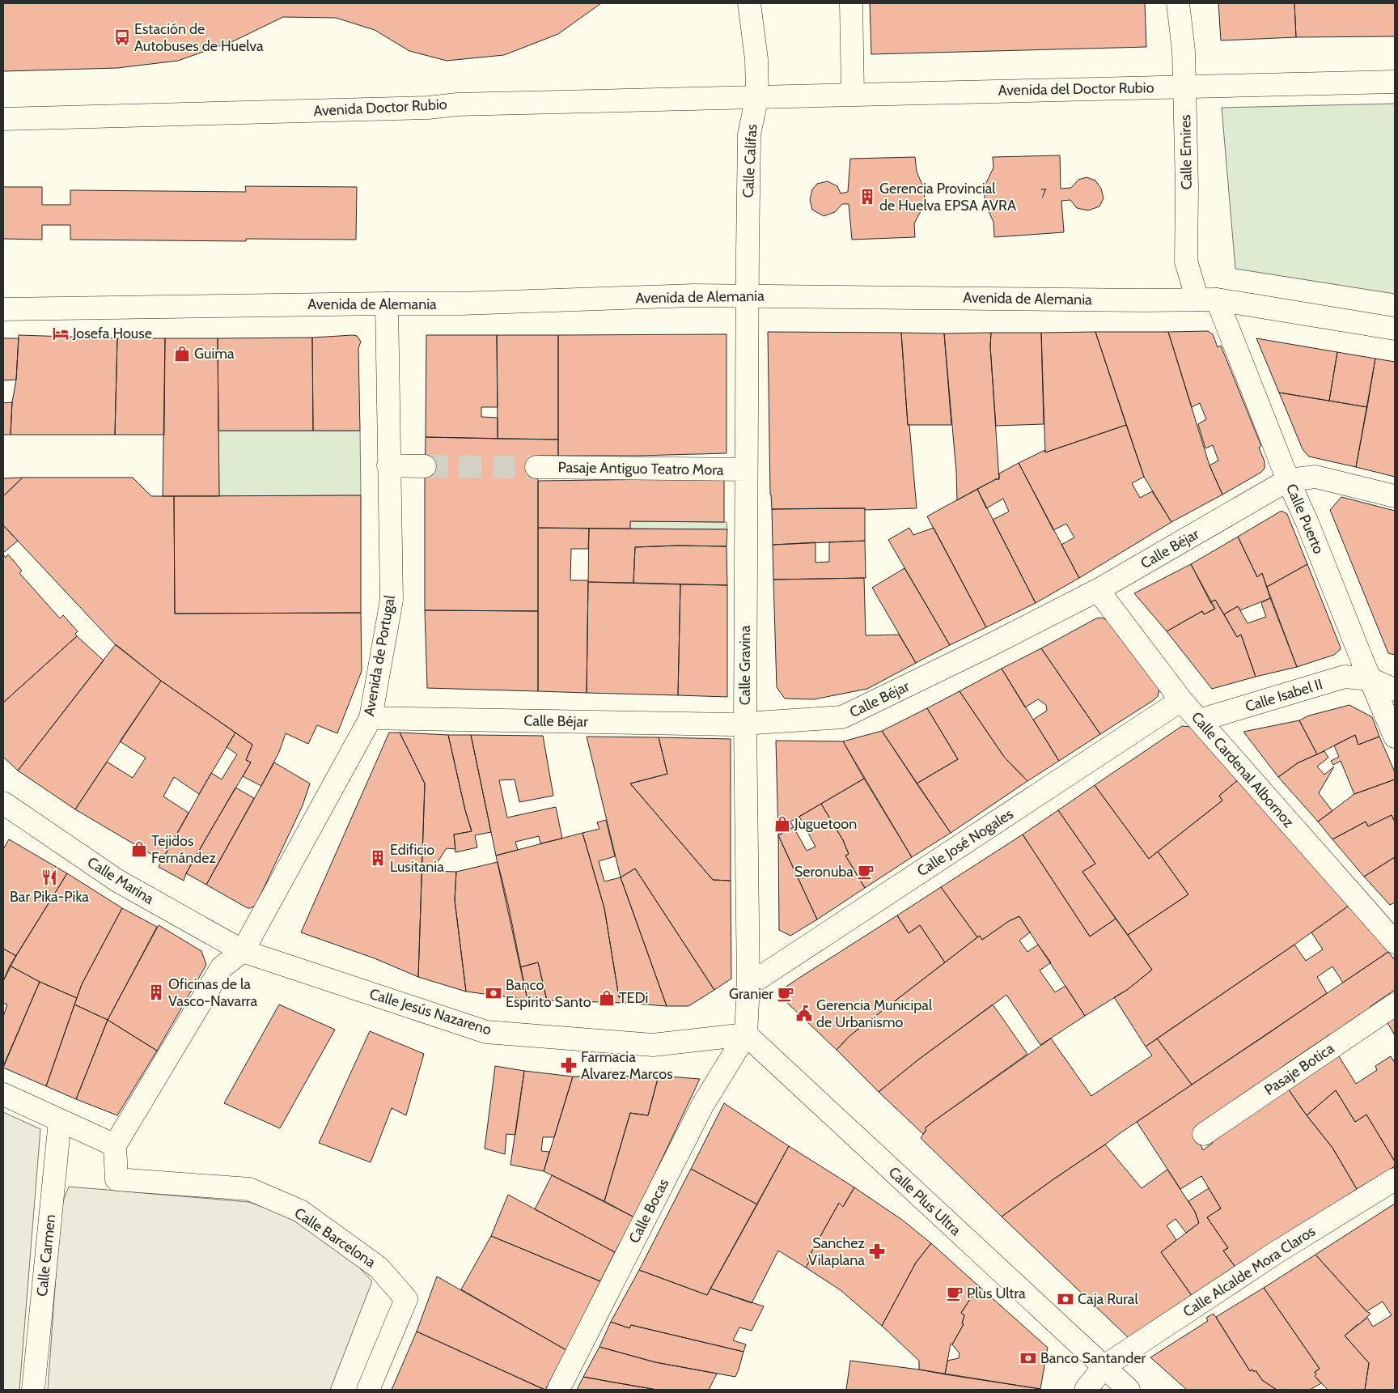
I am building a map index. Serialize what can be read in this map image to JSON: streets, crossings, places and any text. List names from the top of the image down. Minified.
{"streets":{"street":["Avenida del Doctor Rubio","Avenida Doctor Rubio","Calle Emires","Calle Califas","Avenida de Alemania","Pasaje Antiguo Teatro Mora","Calle Puerto","Calle Béjar","Avenida de Portugal","Calle Gravina","Calle Isabel II","Calle Cardenal Albornoz","Calle José Nogales","Calle Marina","Calle Jesús Nazareno","Pasaje Botica","Calle Plus Ultra","Calle Bocas","Calle Barcelona","Calle Carmen","Calle Alcalde Mora Claros"]},"crossings":[["Avenida del Doctor Rubio","Avenida Doctor Rubio"],["Avenida del Doctor Rubio","Calle Emires"],["Avenida del Doctor Rubio","Calle Califas"],["Avenida Doctor Rubio","Calle Califas"],["Calle Emires","Avenida de Alemania"],["Calle Emires","Calle Puerto"],["Calle Califas","Avenida de Alemania"],["Calle Califas","Calle Gravina"],["Avenida de Alemania","Calle Puerto"],["Avenida de Alemania","Avenida de Portugal"],["Avenida de Alemania","Calle Gravina"],["Pasaje Antiguo Teatro Mora","Calle Gravina"],["Calle Puerto","Calle Béjar"],["Calle Puerto","Calle Isabel II"],["Calle Béjar","Avenida de Portugal"],["Calle Béjar","Calle Gravina"],["Calle Béjar","Calle Cardenal Albornoz"],["Avenida de Portugal","Calle Marina"],["Avenida de Portugal","Calle Jesús Nazareno"],["Calle Gravina","Calle José Nogales"],["Calle Gravina","Calle Jesús Nazareno"],["Calle Gravina","Calle Plus Ultra"],["Calle Gravina","Calle Bocas"],["Calle Isabel II","Calle Cardenal Albornoz"],["Calle Cardenal Albornoz","Calle José Nogales"],["Calle Marina","Calle Jesús Nazareno"],["Calle Jesús Nazareno","Calle Plus Ultra"],["Calle Jesús Nazareno","Calle Bocas"],["Calle Plus Ultra","Calle Bocas"],["Calle Plus Ultra","Calle Alcalde Mora Claros"]],"places":{"bus stop":["Estación de Autobuses de Huelva"],"building":["Gerencia Provincial de Huelva EPSA AVRA","Edificio Lusitania","Oficinas de la Vasco-Navarra"],"hotel":["Josefa House"],"shop":["Guima","Juguetoon","Tejidos Fernández","TEDi"],"cafe":["Seronuba","Granier","Plus Ultra"],"restaurant":["Bar Pika-Pika"],"bank":["Banco Espírito Santo","Caja Rural","Banco Santander"],"public building":["Gerencia Municipal de Urbanismo"],"pharmacy":["Farmacia Alvarez Marcos","Sanchez Vilaplana"]},"house_numbers":["7"]}
